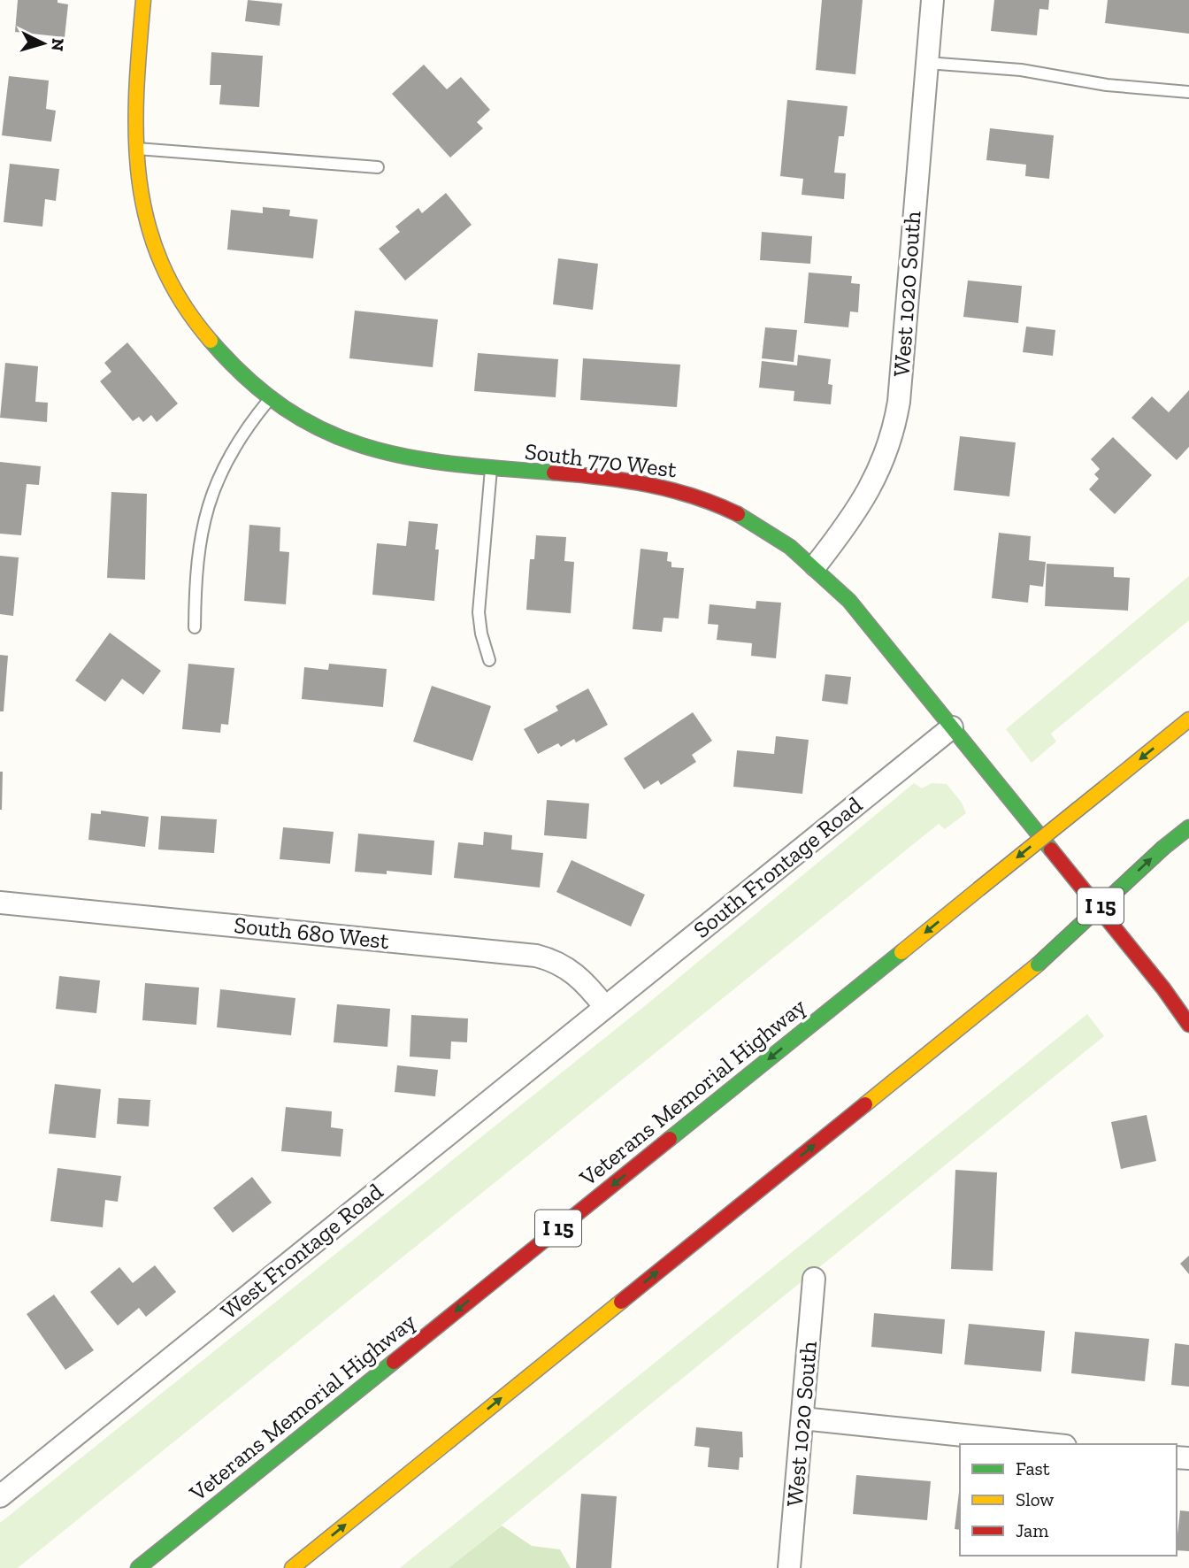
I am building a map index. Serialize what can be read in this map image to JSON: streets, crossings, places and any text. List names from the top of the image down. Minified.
{"streets":{"main road":["South 770 West","I 15","Veterans Memorial Highway"],"street":["West 1020 South","South Frontage Road","South 680 West","West Frontage Road"]},"crossings":[["West 1020 South","South 770 West"],["South 770 West","South Frontage Road"],["South Frontage Road","South 680 West"],["South Frontage Road","West Frontage Road"],["South 680 West","West Frontage Road"]],"legend":["Fast","Slow","Jam"],"north":"right"}
